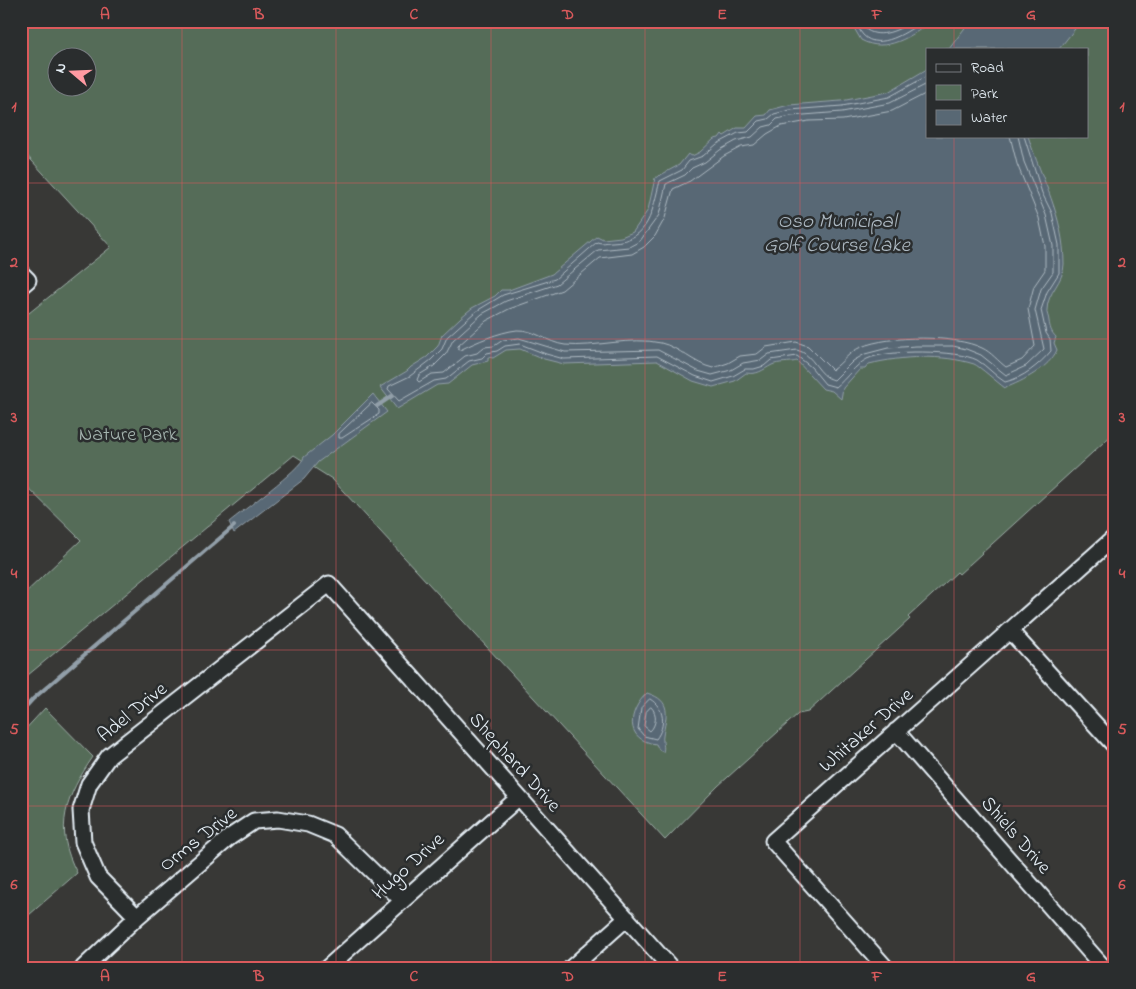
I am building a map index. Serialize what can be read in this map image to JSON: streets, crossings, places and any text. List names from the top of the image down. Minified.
{"streets":{"street":["Adel Drive","Whitaker Drive","Shephard Drive","Shiels Drive","Orms Drive","Hugo Drive"]},"crossings":[["Adel Drive","Shephard Drive"],["Adel Drive","Orms Drive"],["Whitaker Drive","Shiels Drive"],["Shephard Drive","Hugo Drive"],["Orms Drive","Hugo Drive"]],"water":["Oso Municipal Golf Course Lake"],"parks":["Nature Park"],"legend":["Road","Park","Water"],"north":"left","grid":{"columns":["A","B","C","D","E","F","G"],"rows":["1","2","3","4","5","6"]}}
